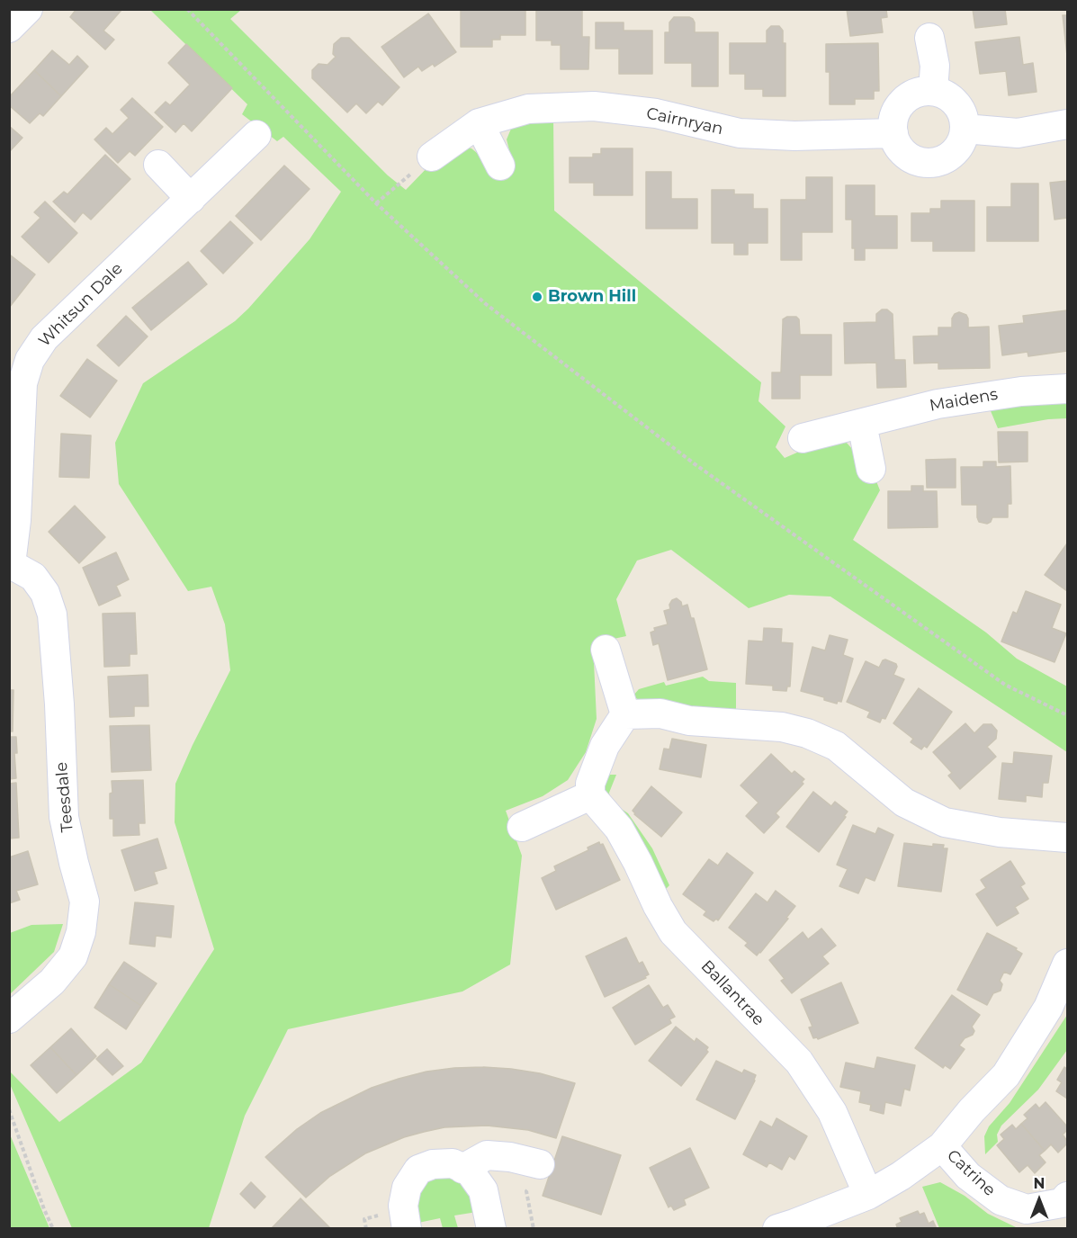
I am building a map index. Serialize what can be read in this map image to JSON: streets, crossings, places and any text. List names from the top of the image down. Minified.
{"streets":{"street":["Cairnryan","Whitsun Dale","Maidens","Teesdale","Ballantrae","Catrine"]},"crossings":[["Whitsun Dale","Teesdale"]],"places":["Brown Hill"],"north":"top"}
